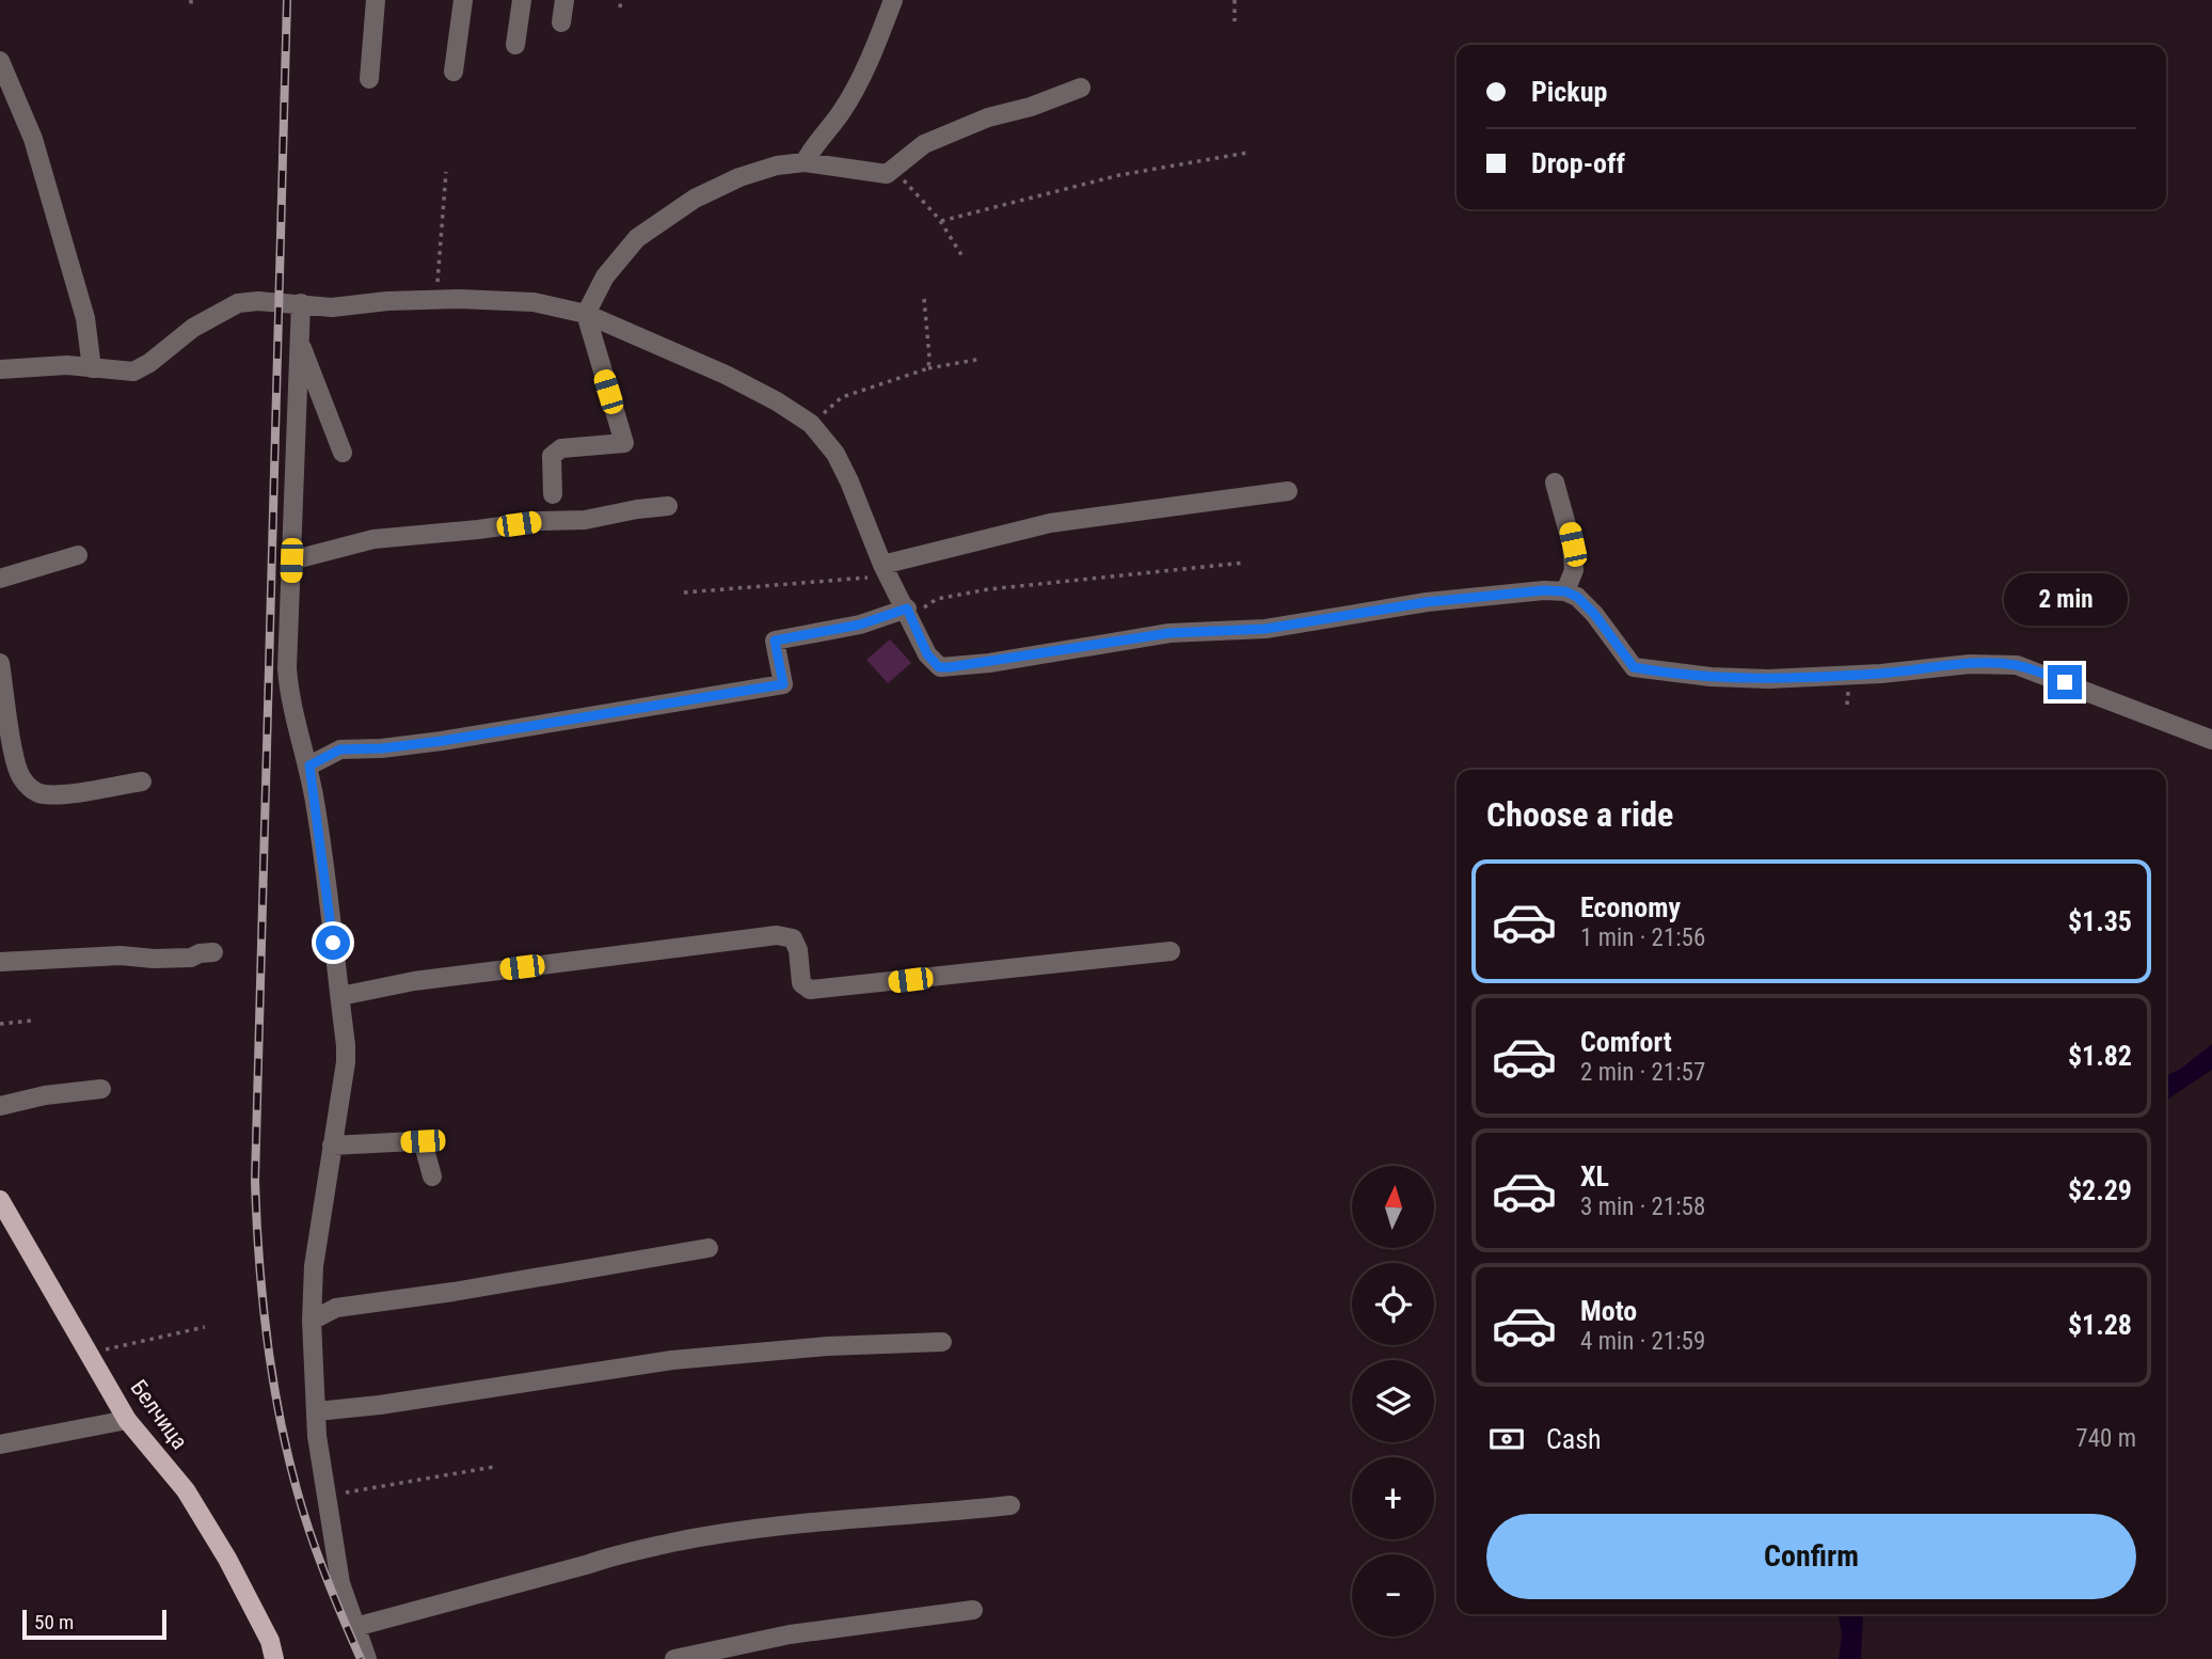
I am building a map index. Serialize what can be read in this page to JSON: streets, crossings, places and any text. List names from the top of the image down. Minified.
{"streets":{"main road":["Белчица"]},"scale_bar":"50 m","north":"top","page":{"banner":["Pickup","Drop-off"],"bubble":"2 min","heading":"Choose a ride","list":[{"name":"Economy","note":"1 min · 21:56","value":"$1.35"},{"name":"Comfort","note":"2 min · 21:57","value":"$1.82"},{"name":"XL","note":"3 min · 21:58","value":"$2.29"},{"name":"Moto","note":"4 min · 21:59","value":"$1.28"}],"map_buttons":["+","−"],"pay":["Cash","740 m"],"buttons":"Confirm","scale":"50 m"}}
